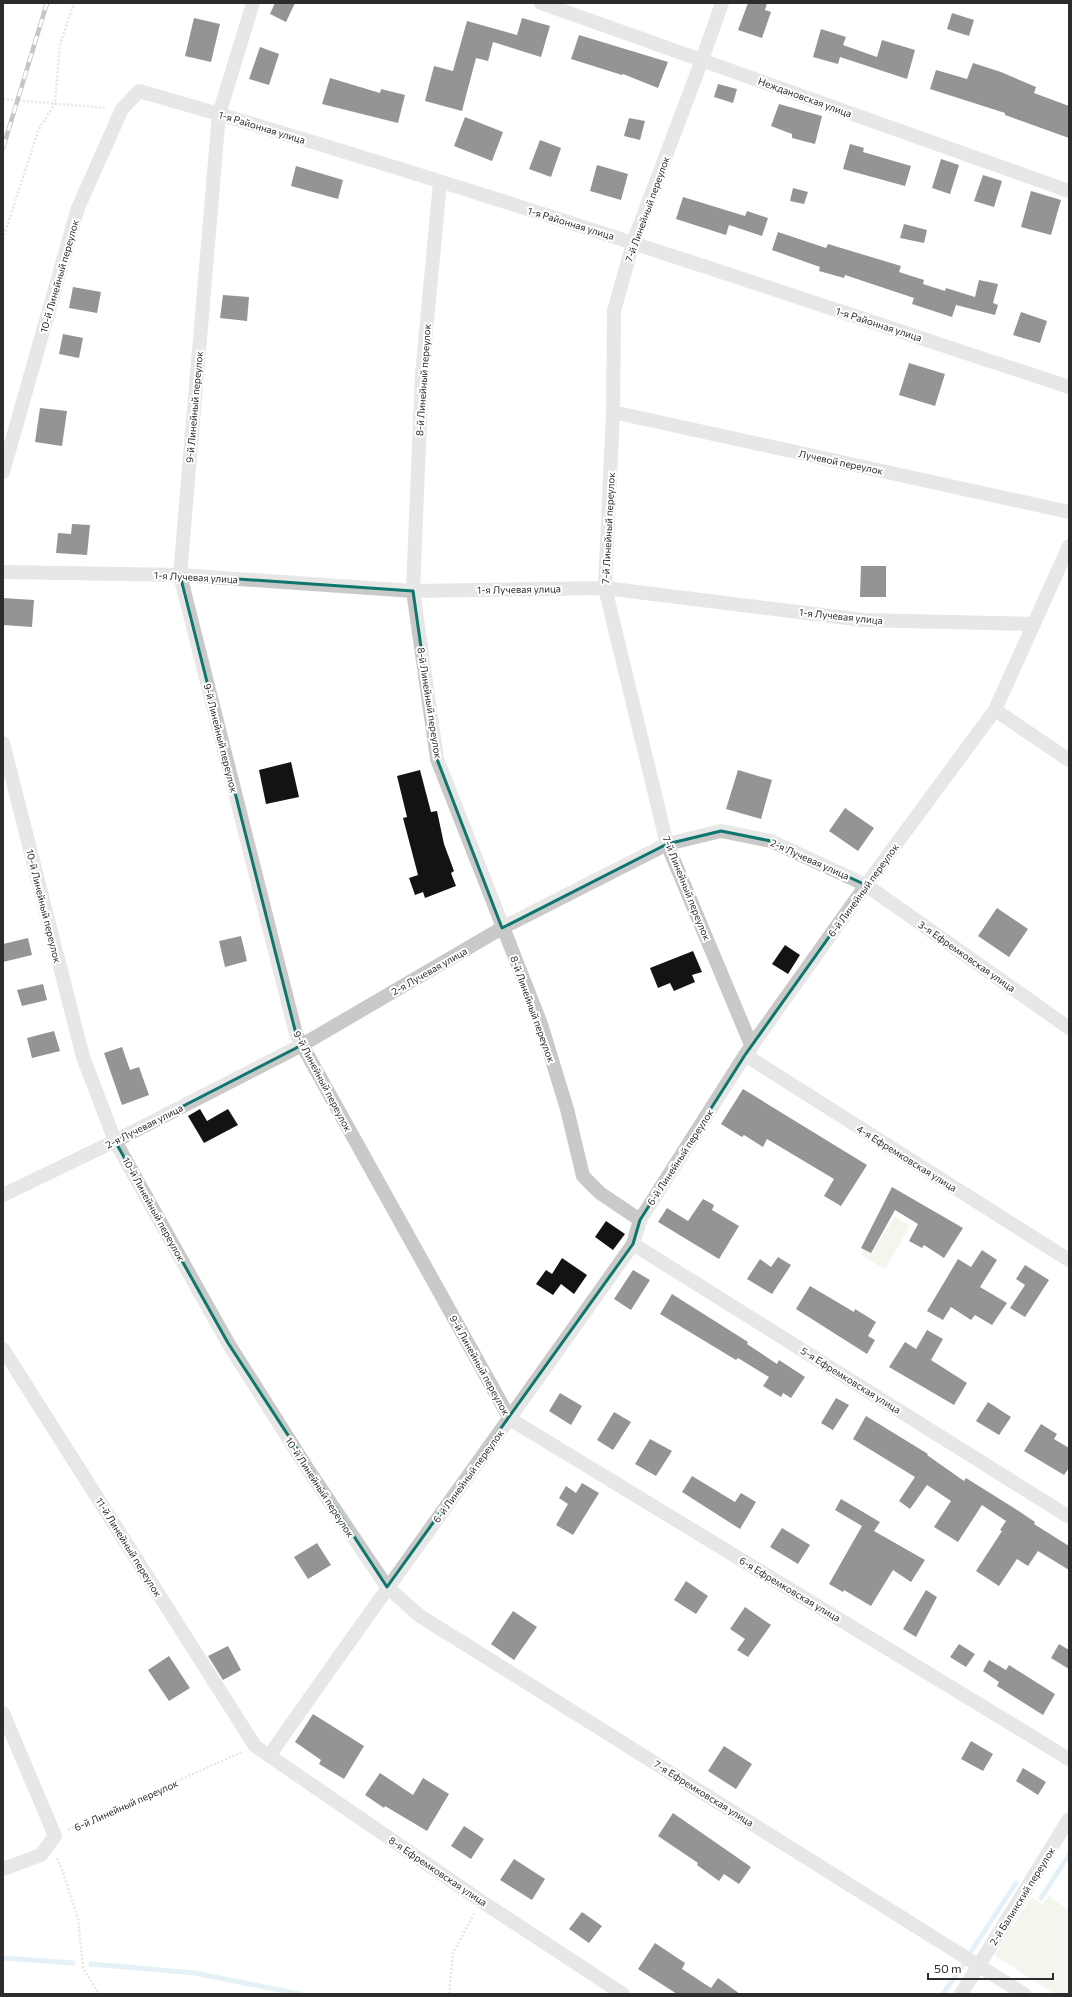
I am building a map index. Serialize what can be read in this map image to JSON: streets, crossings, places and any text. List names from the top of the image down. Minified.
{"streets":{"street":["Неждановская улица","1-я Районная улица","7-й Линейный переулок","10-й Линейный переулок","8-й Линейный переулок","9-й Линейный переулок","Лучевой переулок","1-я Лучевая улица","2-я Лучевая улица","6-й Линейный переулок","3-я Ефремковская улица","4-я Ефремковская улица","5-я Ефремковская улица","11-й Линейный переулок","6-я Ефремковская улица","7-я Ефремковская улица","8-я Ефремковская улица","2-й Балинский переулок"]},"crossings":[["Неждановская улица","7-й Линейный переулок"],["1-я Районная улица","7-й Линейный переулок"],["1-я Районная улица","10-й Линейный переулок"],["1-я Районная улица","8-й Линейный переулок"],["1-я Районная улица","9-й Линейный переулок"],["7-й Линейный переулок","Лучевой переулок"],["7-й Линейный переулок","1-я Лучевая улица"],["7-й Линейный переулок","2-я Лучевая улица"],["7-й Линейный переулок","6-й Линейный переулок"],["7-й Линейный переулок","4-я Ефремковская улица"],["10-й Линейный переулок","2-я Лучевая улица"],["10-й Линейный переулок","6-й Линейный переулок"],["10-й Линейный переулок","7-я Ефремковская улица"],["8-й Линейный переулок","1-я Лучевая улица"],["8-й Линейный переулок","2-я Лучевая улица"],["8-й Линейный переулок","6-й Линейный переулок"],["9-й Линейный переулок","1-я Лучевая улица"],["9-й Линейный переулок","2-я Лучевая улица"],["9-й Линейный переулок","6-й Линейный переулок"],["9-й Линейный переулок","6-я Ефремковская улица"],["1-я Лучевая улица","6-й Линейный переулок"],["2-я Лучевая улица","6-й Линейный переулок"],["2-я Лучевая улица","3-я Ефремковская улица"],["6-й Линейный переулок","3-я Ефремковская улица"],["6-й Линейный переулок","4-я Ефремковская улица"],["6-й Линейный переулок","5-я Ефремковская улица"],["6-й Линейный переулок","11-й Линейный переулок"],["6-й Линейный переулок","6-я Ефремковская улица"],["6-й Линейный переулок","7-я Ефремковская улица"],["6-й Линейный переулок","8-я Ефремковская улица"],["11-й Линейный переулок","8-я Ефремковская улица"],["7-я Ефремковская улица","2-й Балинский переулок"]],"scale_bar":"50 m"}
